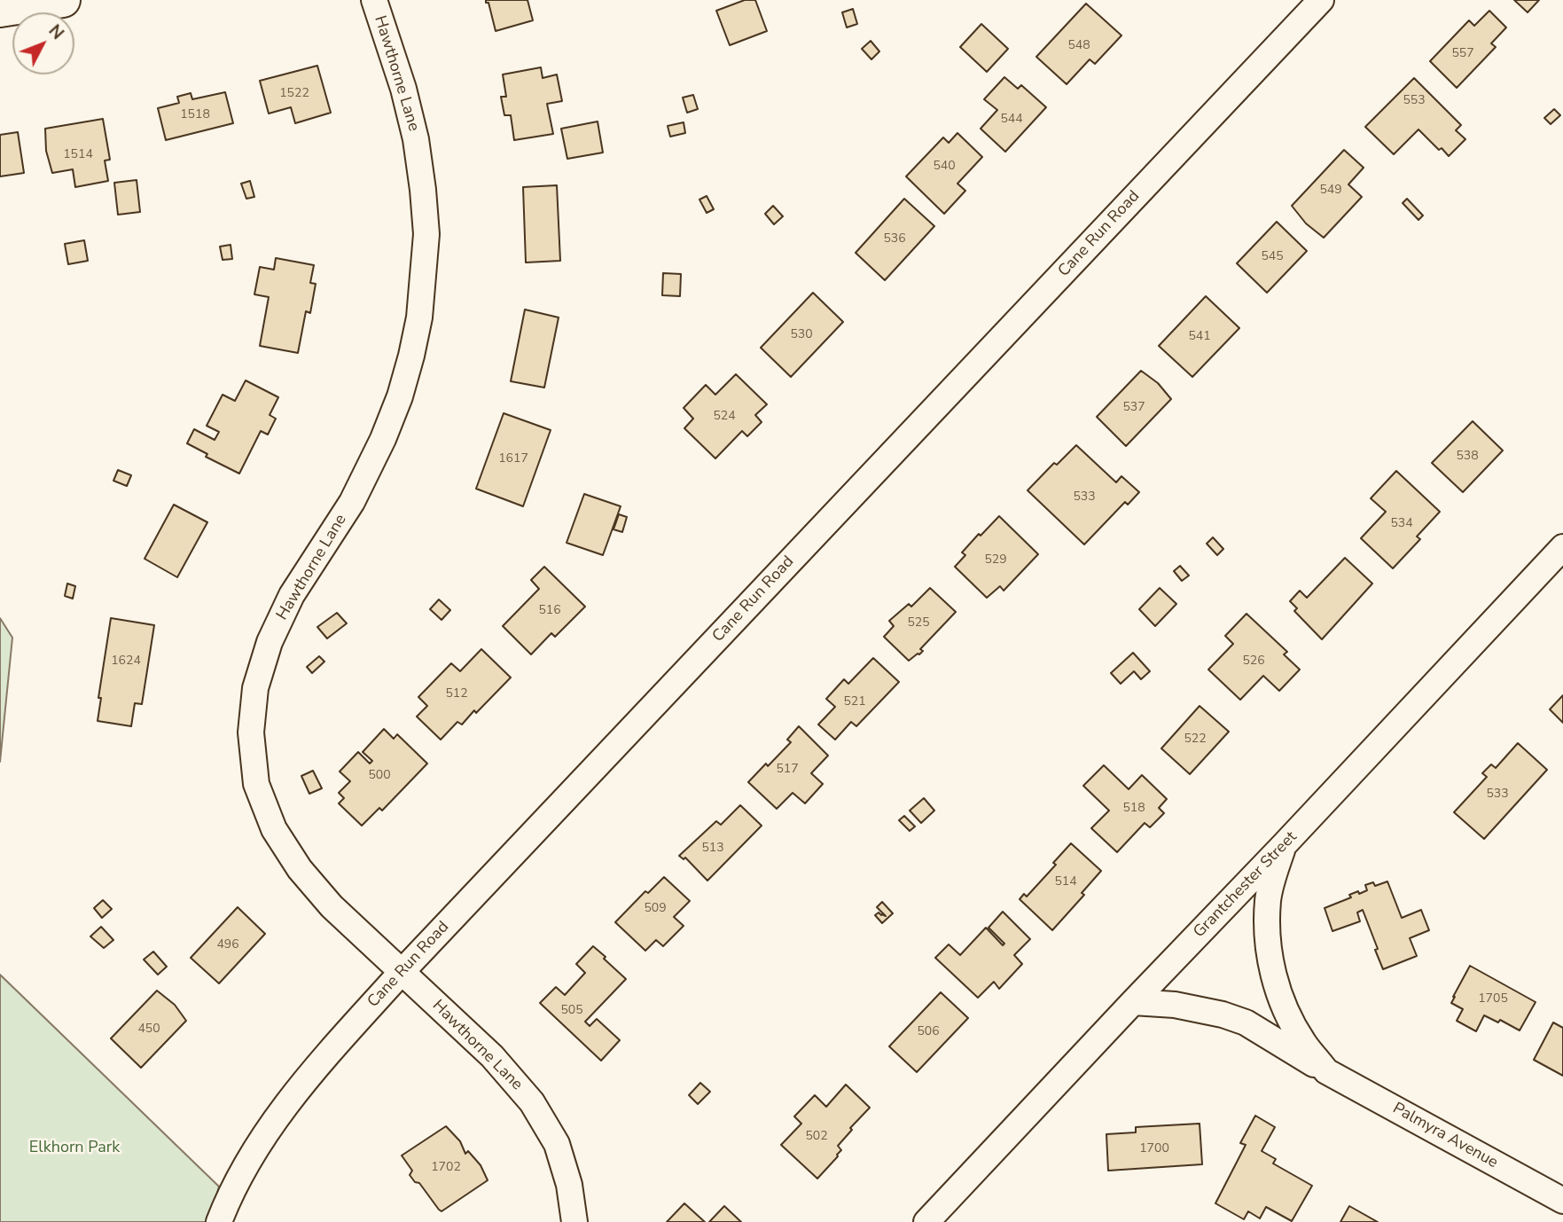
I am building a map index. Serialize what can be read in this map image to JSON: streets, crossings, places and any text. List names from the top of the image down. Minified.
{"streets":{"street":["Hawthorne Lane","Cane Run Road","Grantchester Street","Palmyra Avenue"]},"crossings":[["Hawthorne Lane","Cane Run Road"],["Grantchester Street","Palmyra Avenue"]],"parks":["Elkhorn Park"],"house_numbers":["548","557","1522","553","1518","544","1514","540","549","536","545","530","541","537","524","538","1617","533","534","529","516","525","1624","526","512","521","522","517","500","533","518","513","514","509","496","1705","505","450","506","502","1700","1702"],"north":"top right"}
